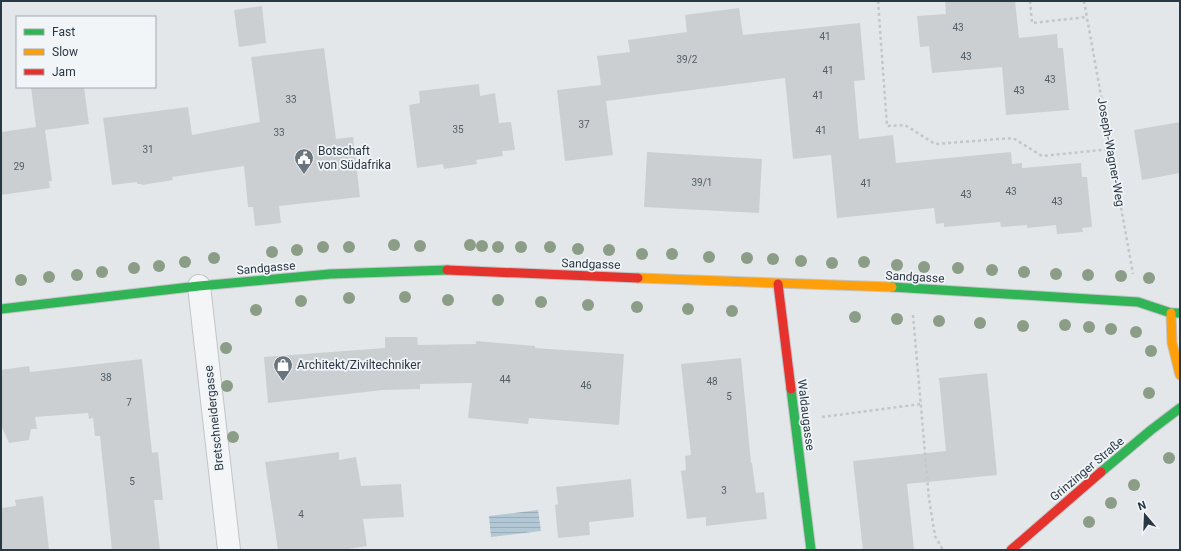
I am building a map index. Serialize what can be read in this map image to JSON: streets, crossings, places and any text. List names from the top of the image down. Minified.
{"streets":{"street":["Sandgasse","Waldaugasse","Bretschneidergasse","Grinzinger Straße"],"path":["Joseph-Wagner-Weg"]},"crossings":[["Joseph-Wagner-Weg","Sandgasse"],["Sandgasse","Waldaugasse"],["Sandgasse","Bretschneidergasse"]],"places":{"public building":["Botschaft von Südafrika"],"shop":["Architekt/Ziviltechniker"]},"house_numbers":["43","41","43","39/2","41","43","43","41","33","37","35","41","33","31","29","39/1","41","43","43","43","38","44","48","46","5","7","5","3","4"],"legend":["Fast","Slow","Jam"],"north":"top"}
